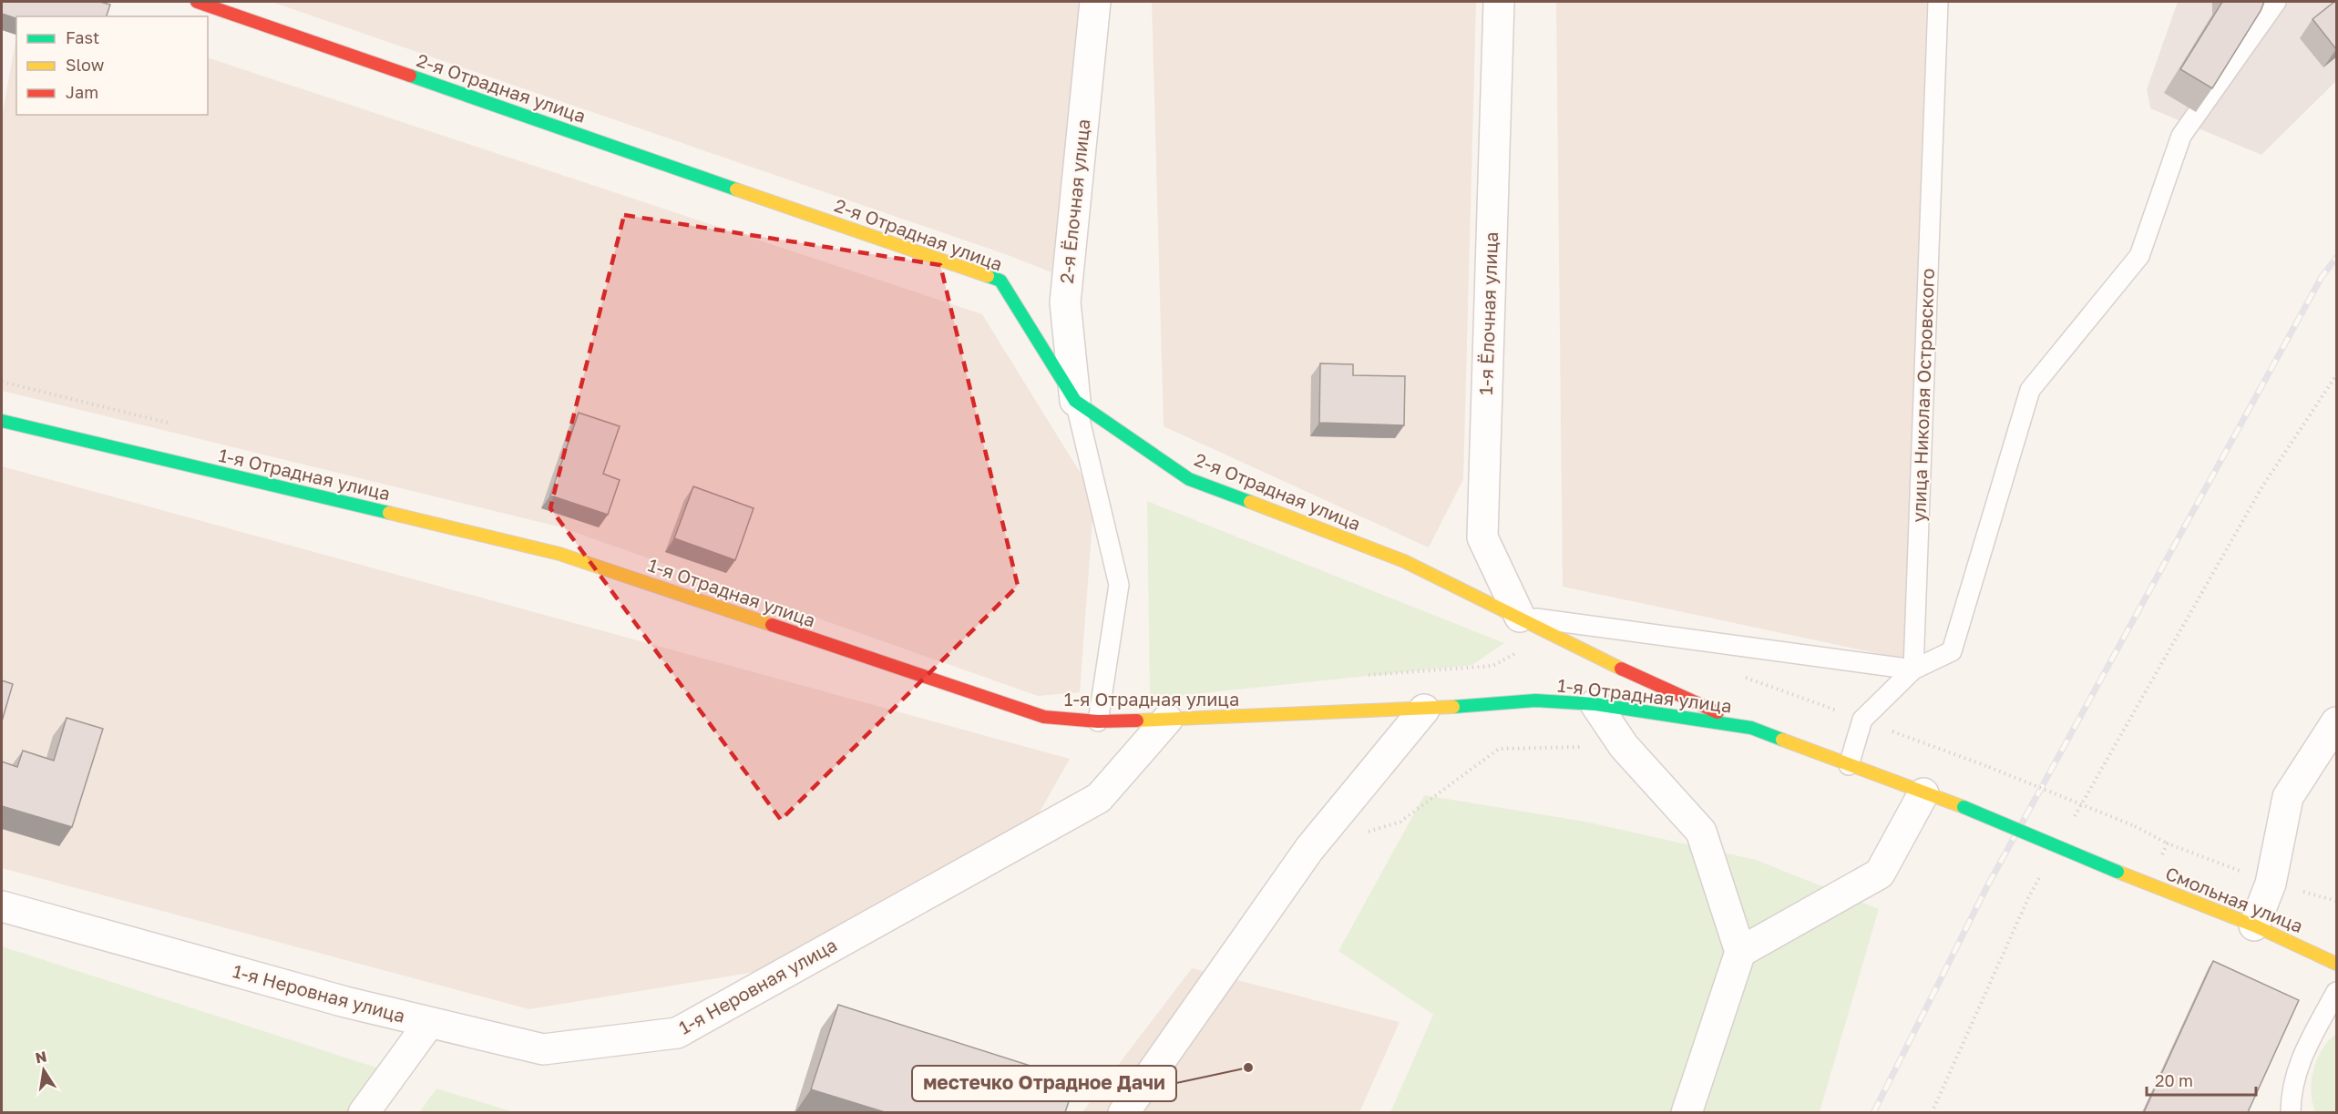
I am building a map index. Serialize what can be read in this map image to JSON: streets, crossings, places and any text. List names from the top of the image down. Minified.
{"streets":{"main road":["2-я Отрадная улица","1-я Отрадная улица","Смольная улица"],"street":["2-я Ёлочная улица","1-я Ёлочная улица","1-я Неровная улица"],"lane":["улица Николая Островского"]},"crossings":[["2-я Отрадная улица","2-я Ёлочная улица"],["2-я Отрадная улица","1-я Ёлочная улица"],["2-я Отрадная улица","1-я Отрадная улица"],["1-я Отрадная улица","Смольная улица"],["1-я Отрадная улица","1-я Неровная улица"]],"places":["местечко Отрадное Дачи"],"legend":["Fast","Slow","Jam"],"scale_bar":"20 m","north":"top"}
